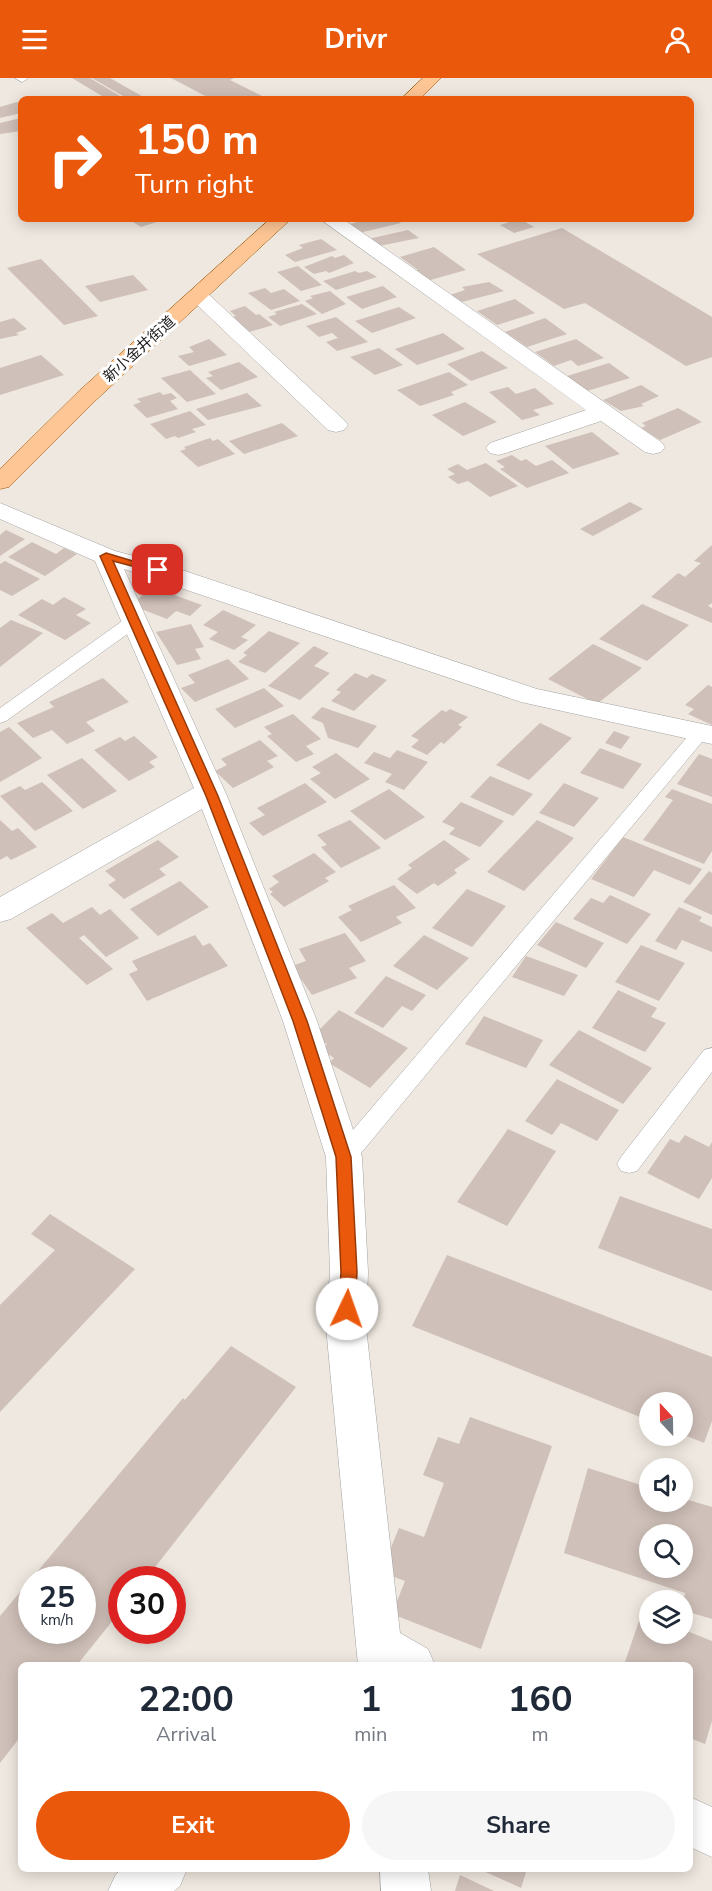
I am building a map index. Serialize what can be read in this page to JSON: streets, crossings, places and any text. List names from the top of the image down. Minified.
{"streets":{"main road":["新小金井街道"]},"north":"top","page":{"header":"Drivr","turn":["150 m","Turn right"],"speed":"25 km/h","limit":"30","eta":["22:00","Arrival","1","min","160","m"],"buttons":["Exit","Share"]}}
